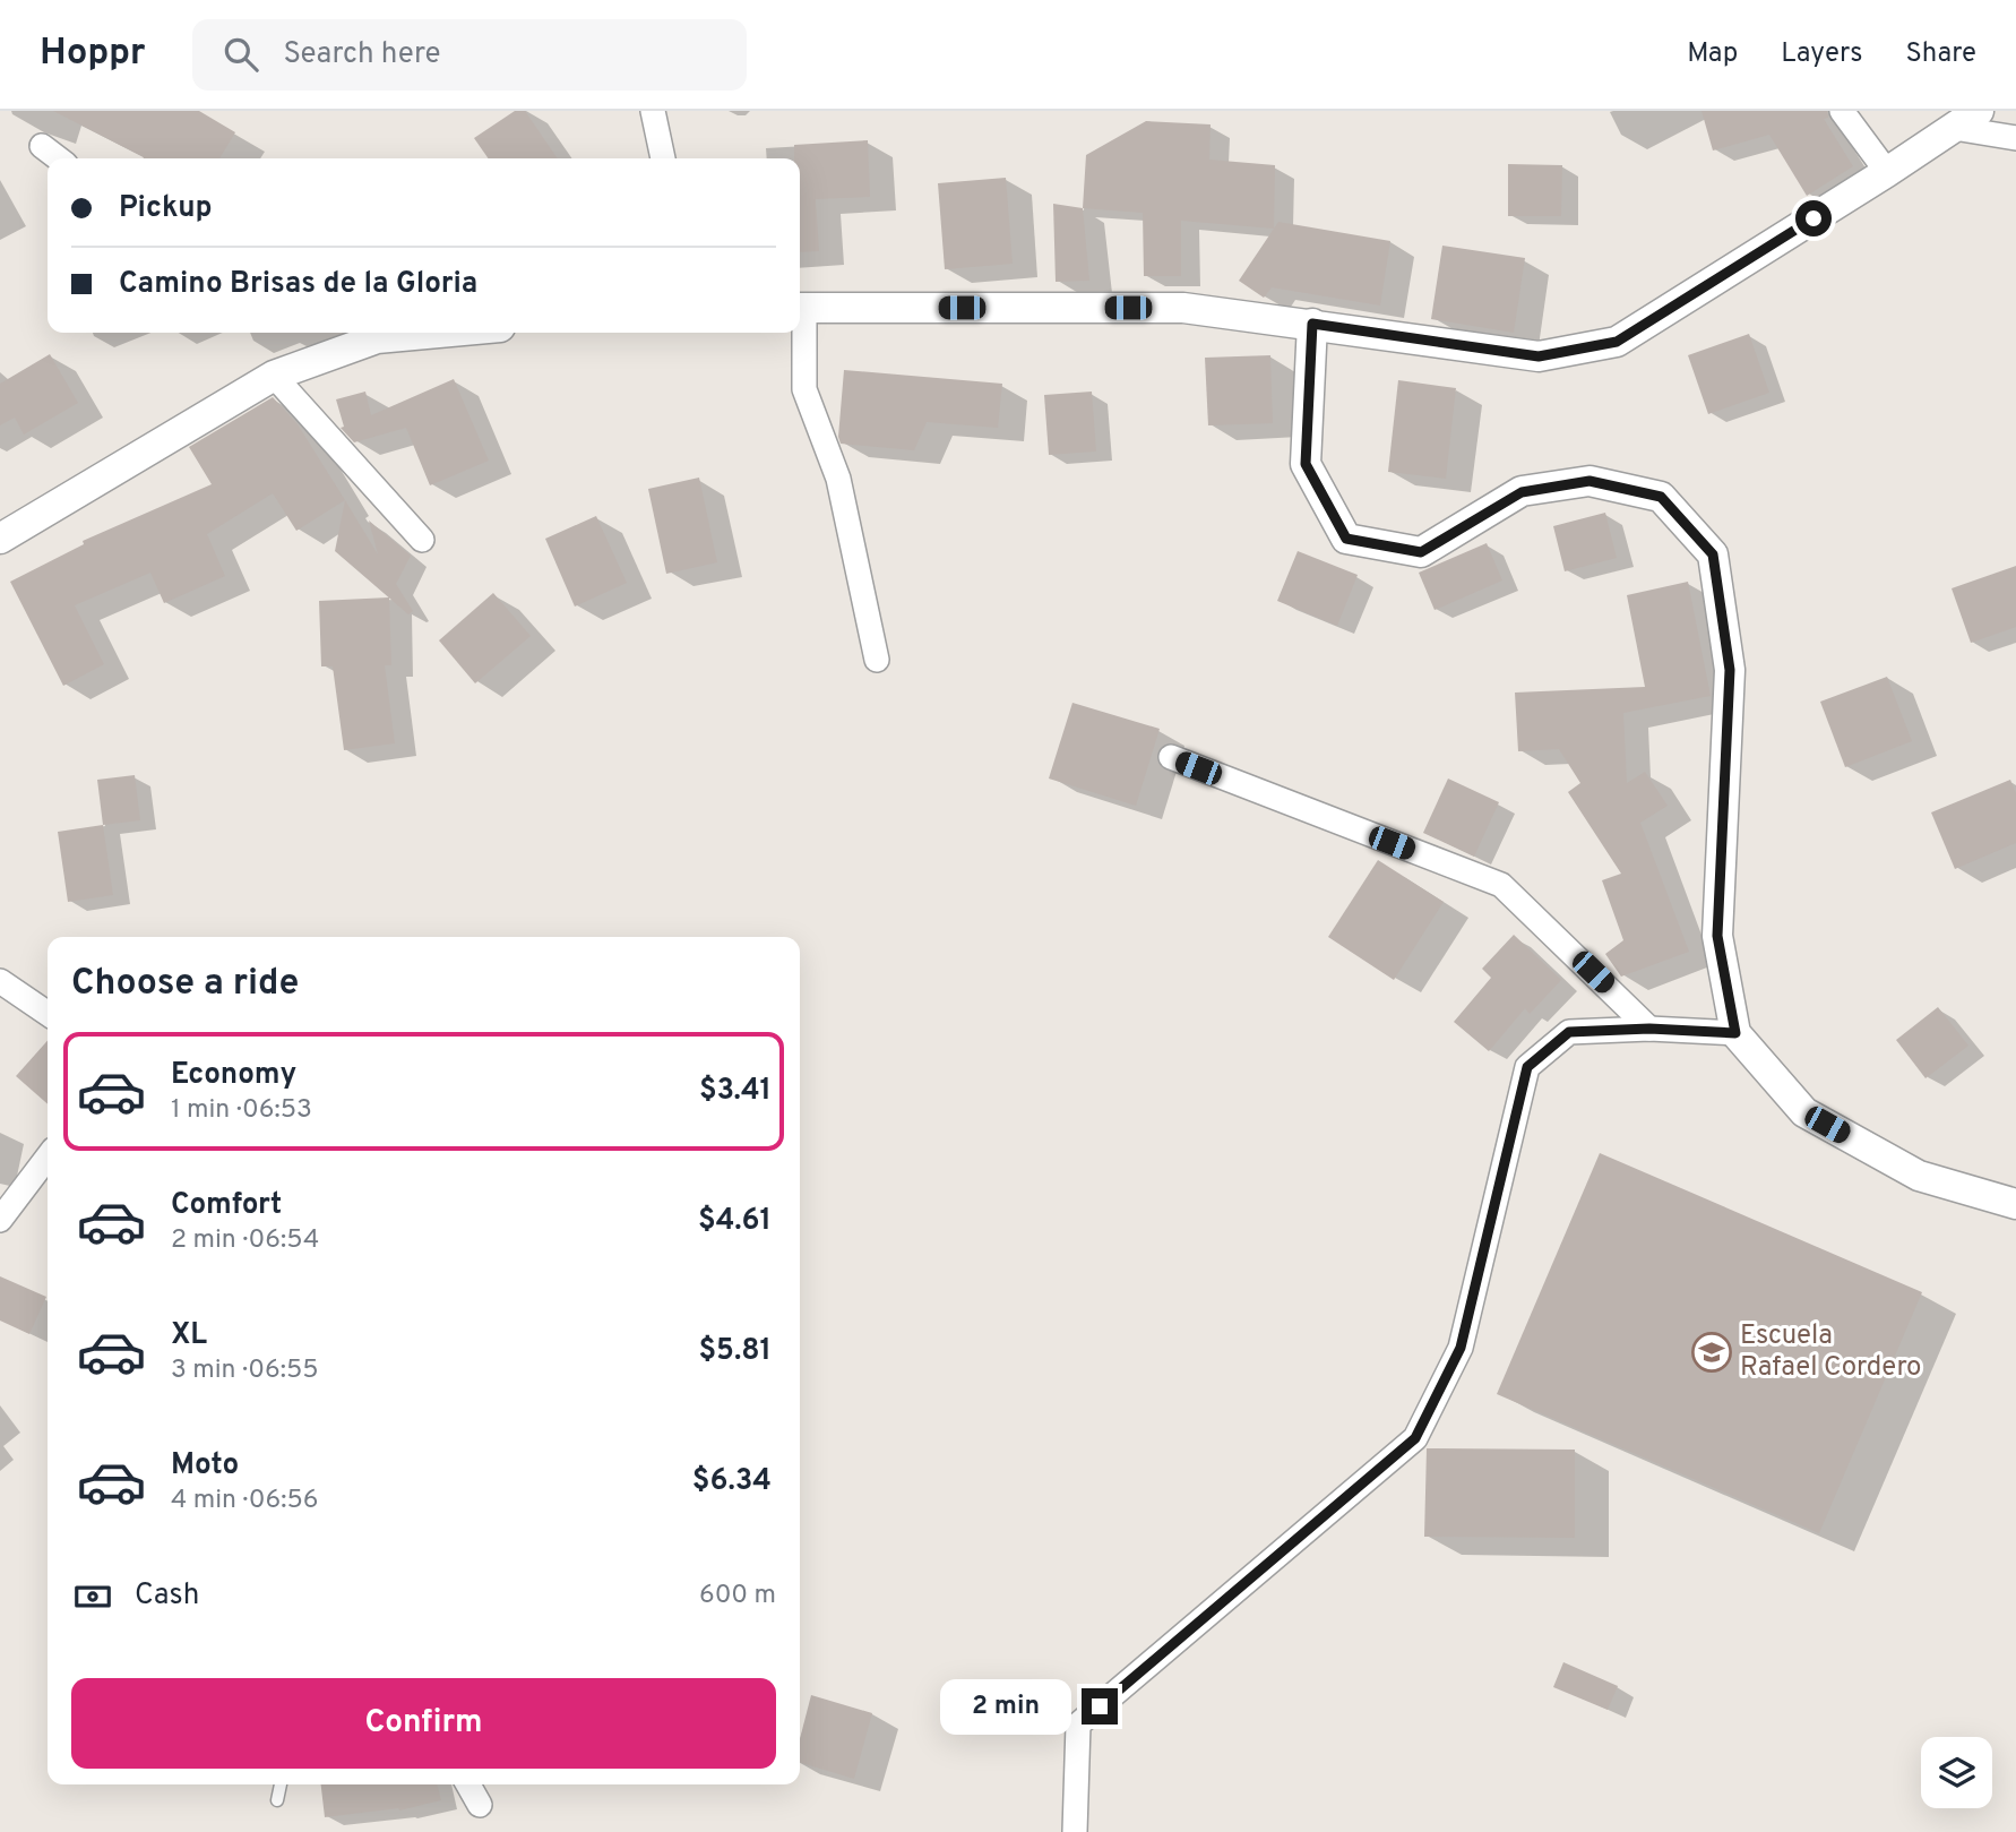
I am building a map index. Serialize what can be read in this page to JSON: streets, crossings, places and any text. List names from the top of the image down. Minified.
{"places":{"school or university":["Escuela Rafael Cordero"]},"page":{"header":"Hoppr","search":"Search here","nav":["Map","Layers","Share"],"banner":["Pickup","Camino Brisas de la Gloria"],"heading":"Choose a ride","list":[{"name":"Economy","note":"1 min · 06:53","value":"$3.41"},{"name":"Comfort","note":"2 min · 06:54","value":"$4.61"},{"name":"XL","note":"3 min · 06:55","value":"$5.81"},{"name":"Moto","note":"4 min · 06:56","value":"$6.34"}],"pay":["Cash","600 m"],"buttons":"Confirm","bubble":"2 min"}}
